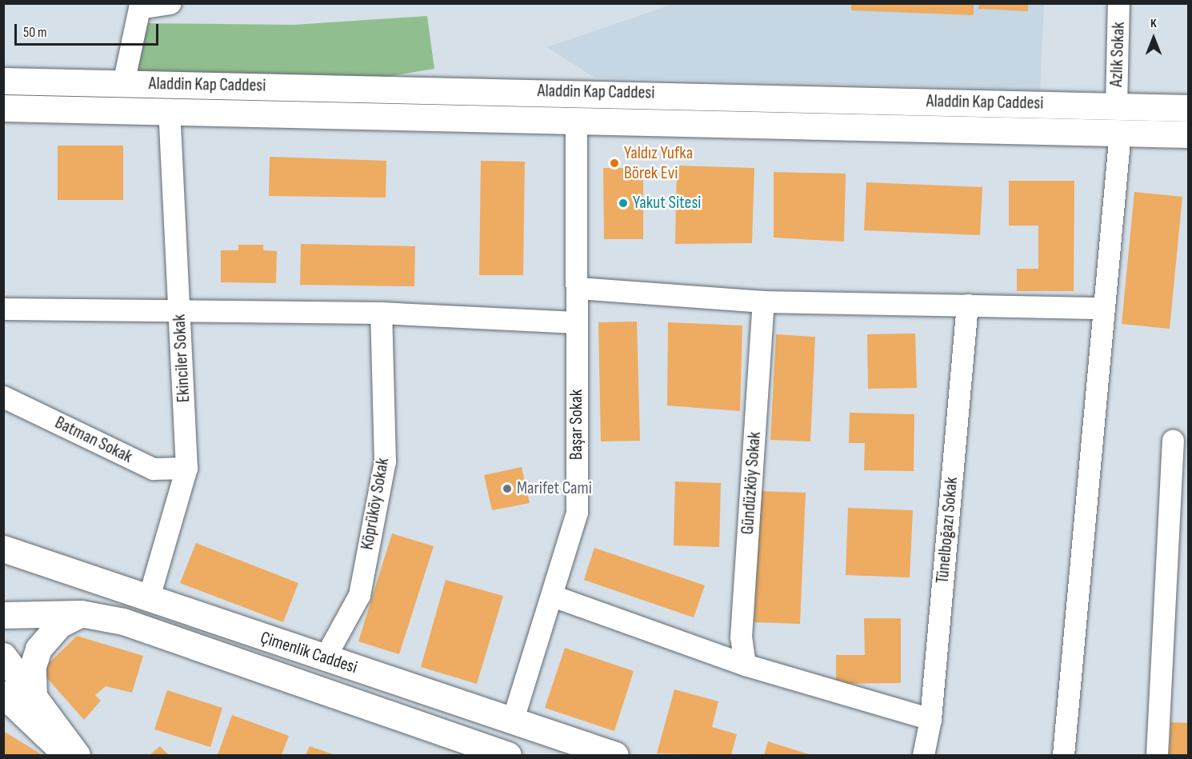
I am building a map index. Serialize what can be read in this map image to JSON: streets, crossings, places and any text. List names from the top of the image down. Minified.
{"streets":{"street":["Azlık Sokak","Aladdin Kap Caddesi","Ekinciler Sokak","Başar Sokak","Batman Sokak","Gündüzköy Sokak","Köprüköy Sokak","Tünelboğazı Sokak","Çimenlik Caddesi"]},"crossings":[["Azlık Sokak","Aladdin Kap Caddesi"],["Aladdin Kap Caddesi","Ekinciler Sokak"],["Aladdin Kap Caddesi","Başar Sokak"],["Ekinciler Sokak","Batman Sokak"],["Ekinciler Sokak","Çimenlik Caddesi"],["Başar Sokak","Çimenlik Caddesi"],["Köprüköy Sokak","Çimenlik Caddesi"]],"places":["Yaldız Yufka Börek Evi","Yakut Sitesi","Marifet Cami"],"scale_bar":"50 m","north":"top"}
